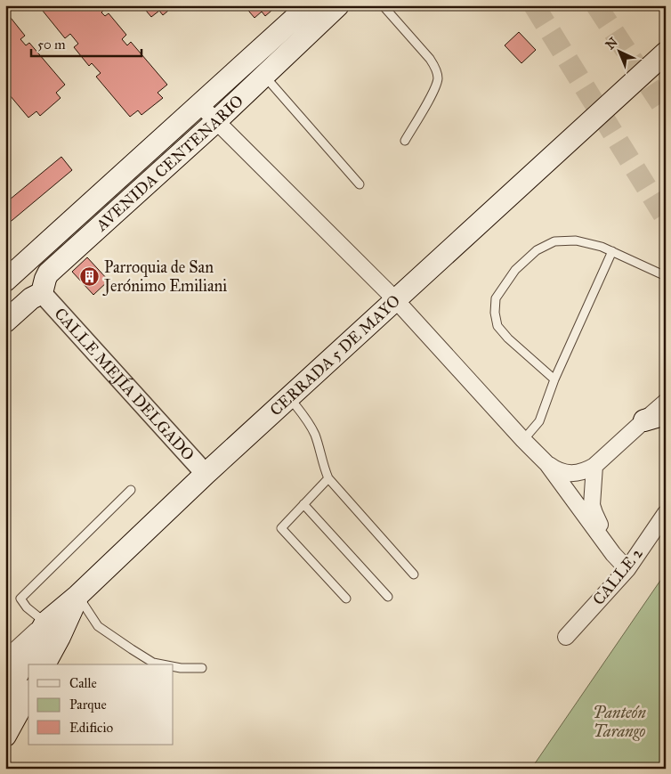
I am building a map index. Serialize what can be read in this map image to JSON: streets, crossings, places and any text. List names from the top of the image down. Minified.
{"streets":{"main road":["AVENIDA CENTENARIO","CERRADA 5 DE MAYO"],"street":["CALLE MEJÍA DELGADO","CALLE 2"]},"crossings":[["AVENIDA CENTENARIO","CALLE MEJÍA DELGADO"],["CERRADA 5 DE MAYO","CALLE MEJÍA DELGADO"]],"parks":["Panteón Tarango"],"places":{"building":["Parroquia de San Jerónimo Emiliani"]},"legend":["Calle","Parque","Edificio"],"scale_bar":"50 m","north":"top left"}
